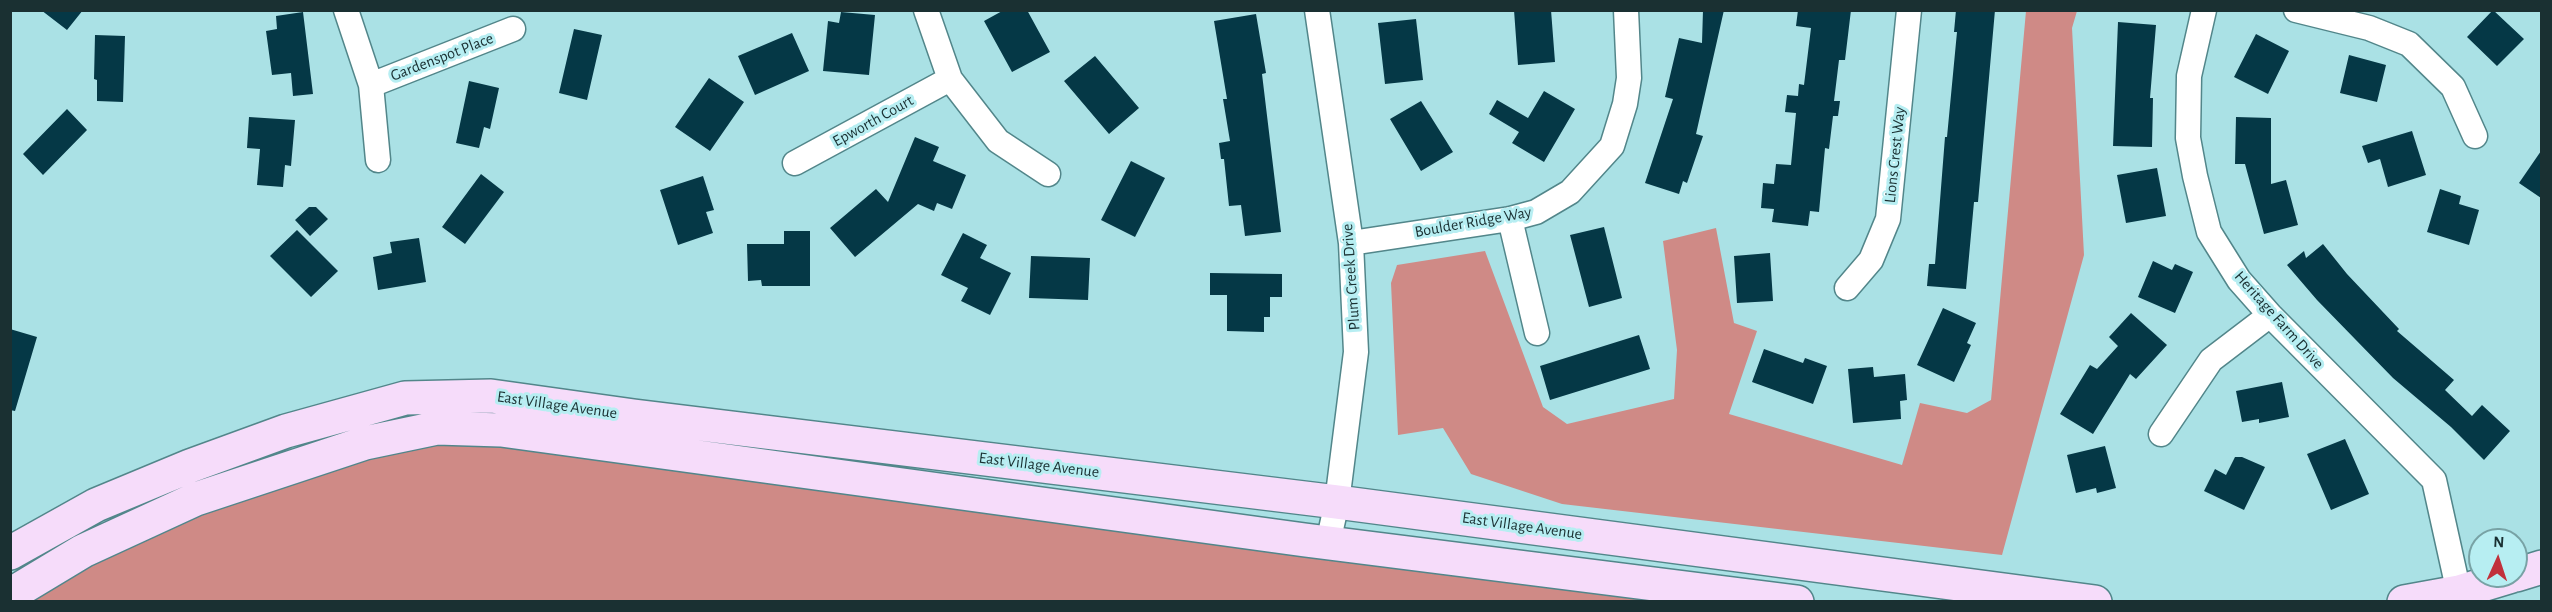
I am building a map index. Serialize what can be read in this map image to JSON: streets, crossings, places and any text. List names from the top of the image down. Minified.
{"streets":{"street":["Gardenspot Place","Epworth Court","Lions Crest Way","Boulder Ridge Way","Plum Creek Drive","Heritage Farm Drive","East Village Avenue"]},"crossings":[["Boulder Ridge Way","Plum Creek Drive"],["Plum Creek Drive","East Village Avenue"]],"north":"top"}
